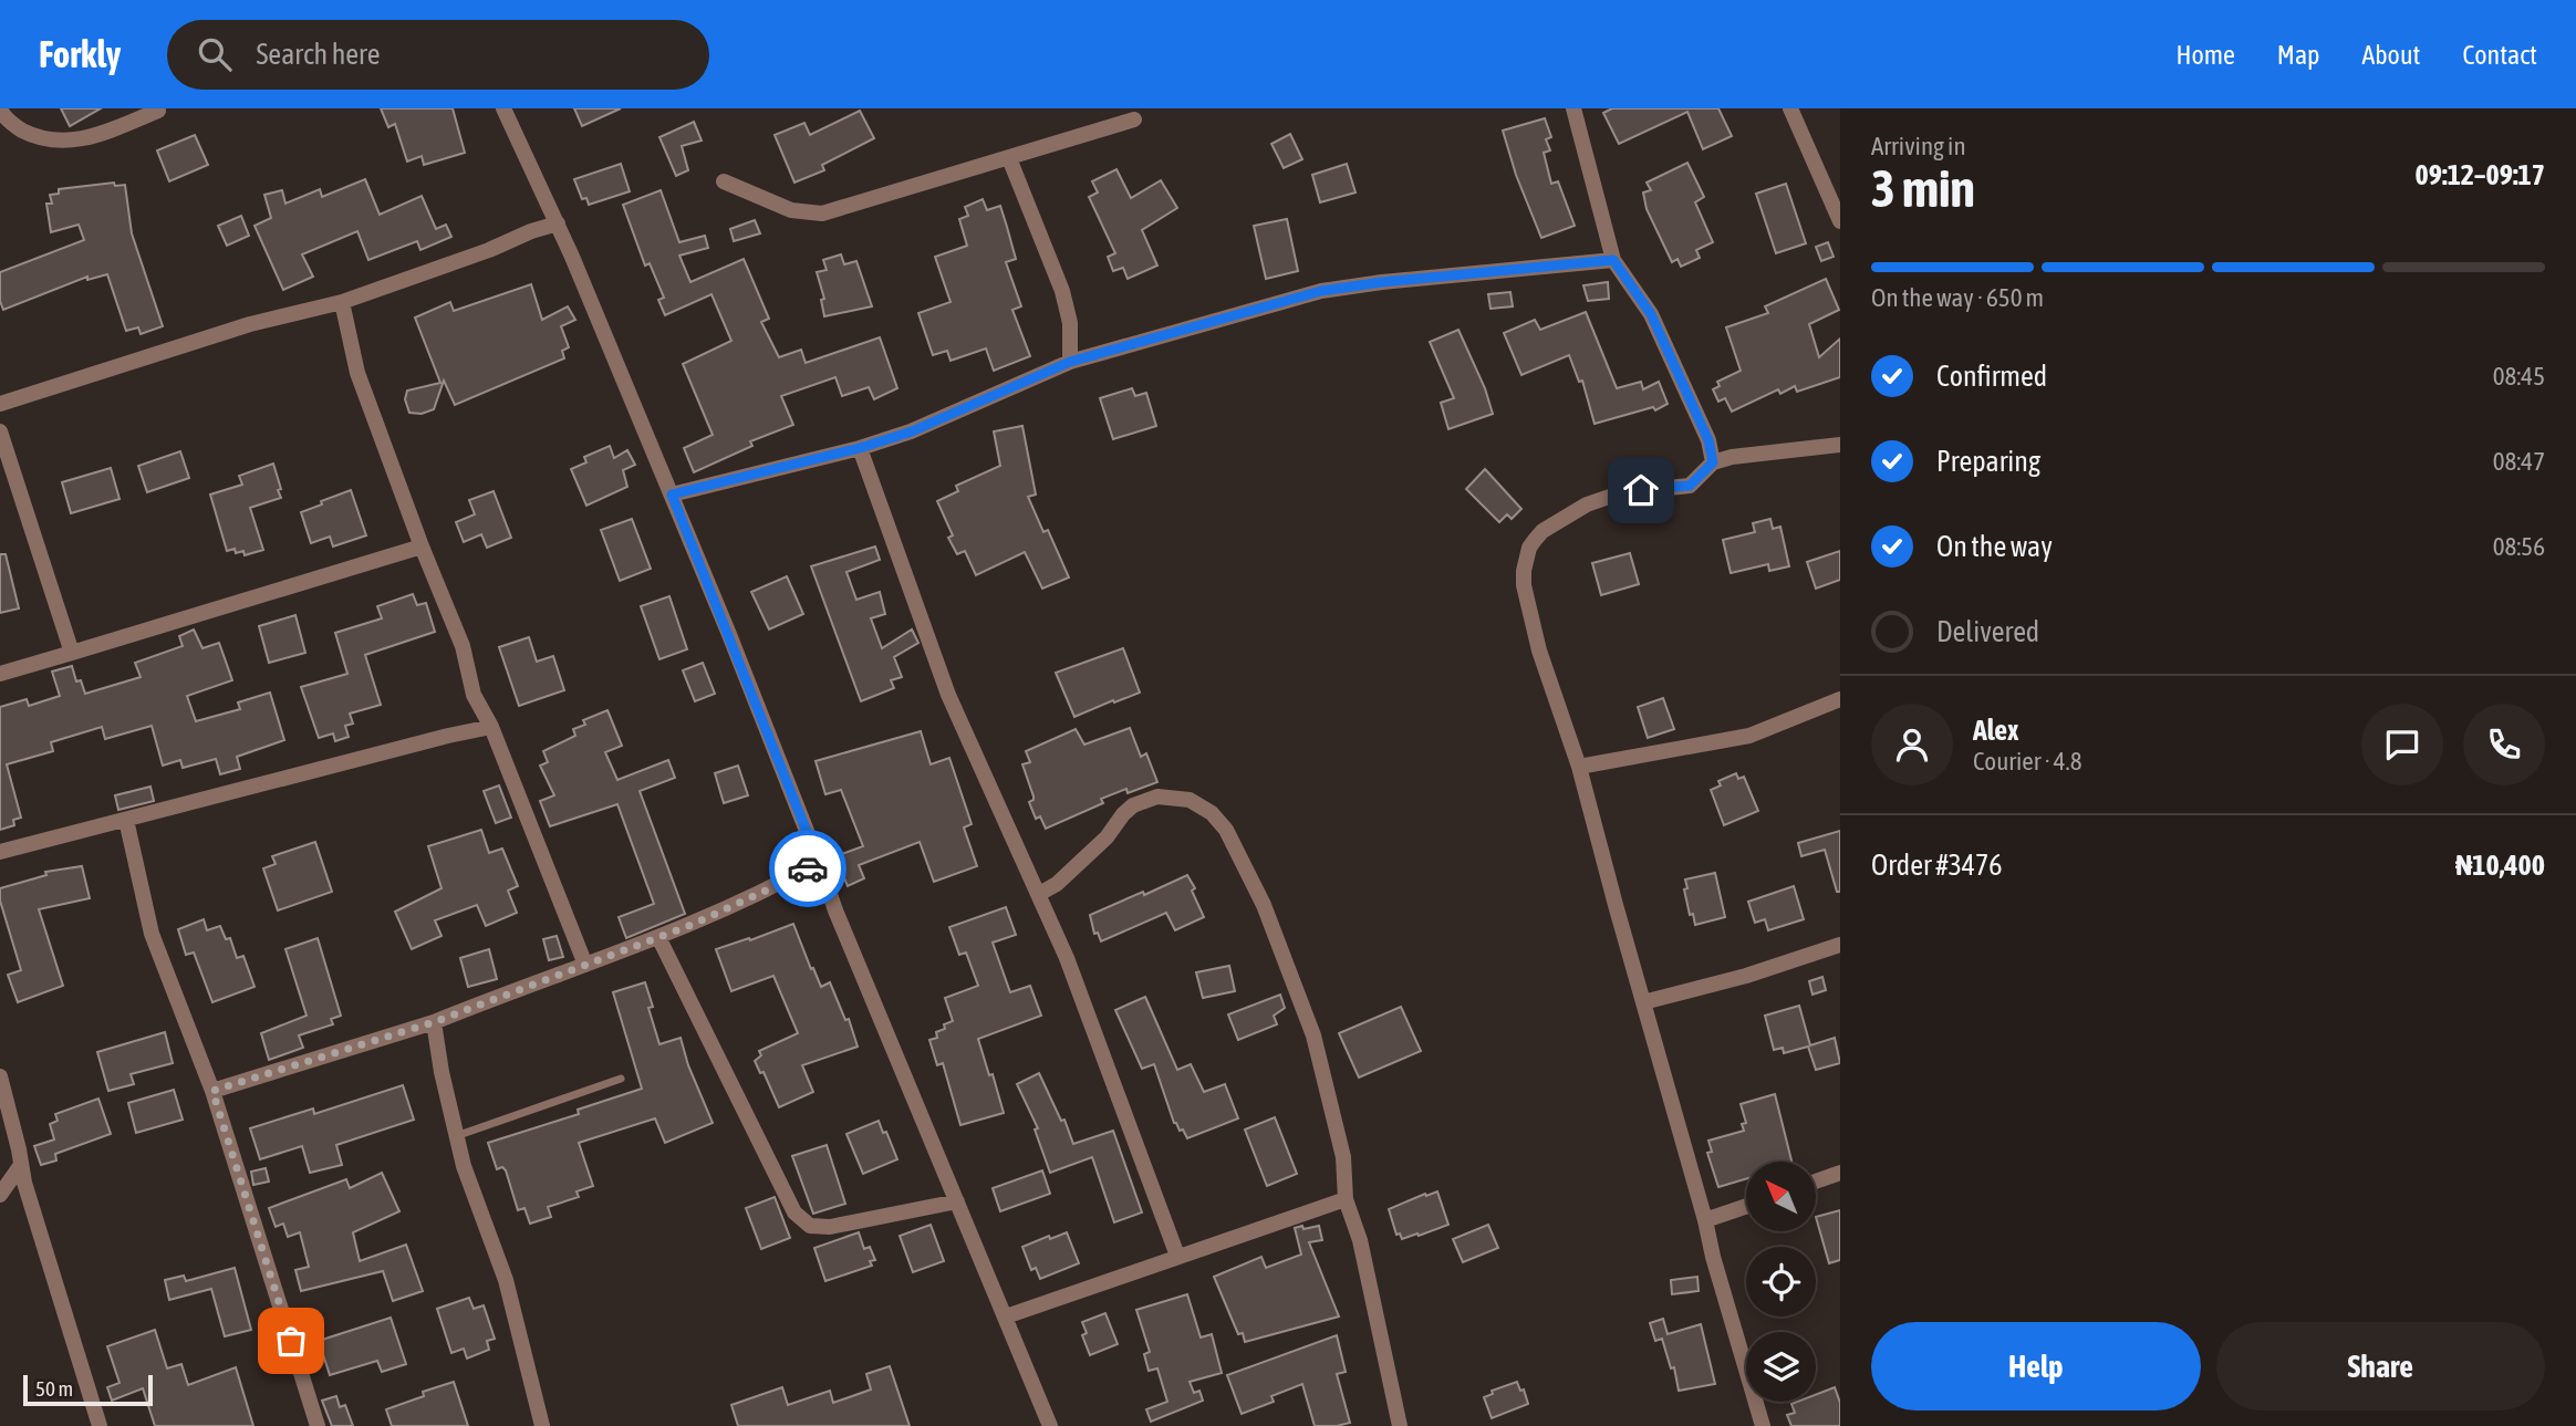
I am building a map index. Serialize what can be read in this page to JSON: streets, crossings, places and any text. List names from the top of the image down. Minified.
{"scale_bar":"50 m","north":"top left","page":{"header":"Forkly","search":"Search here","nav":["Home","Map","About","Contact"],"heading":["3 min","Arriving in","09:12–09:17"],"panel":["Alex","Courier · 4.8","Order #3476","₦10,400"],"bar":"On the way · 650 m","list":[["Confirmed","08:45"],["Preparing","08:47"],["On the way","08:56"],"Delivered"],"buttons":["Help","Share"],"scale":"50 m"}}
